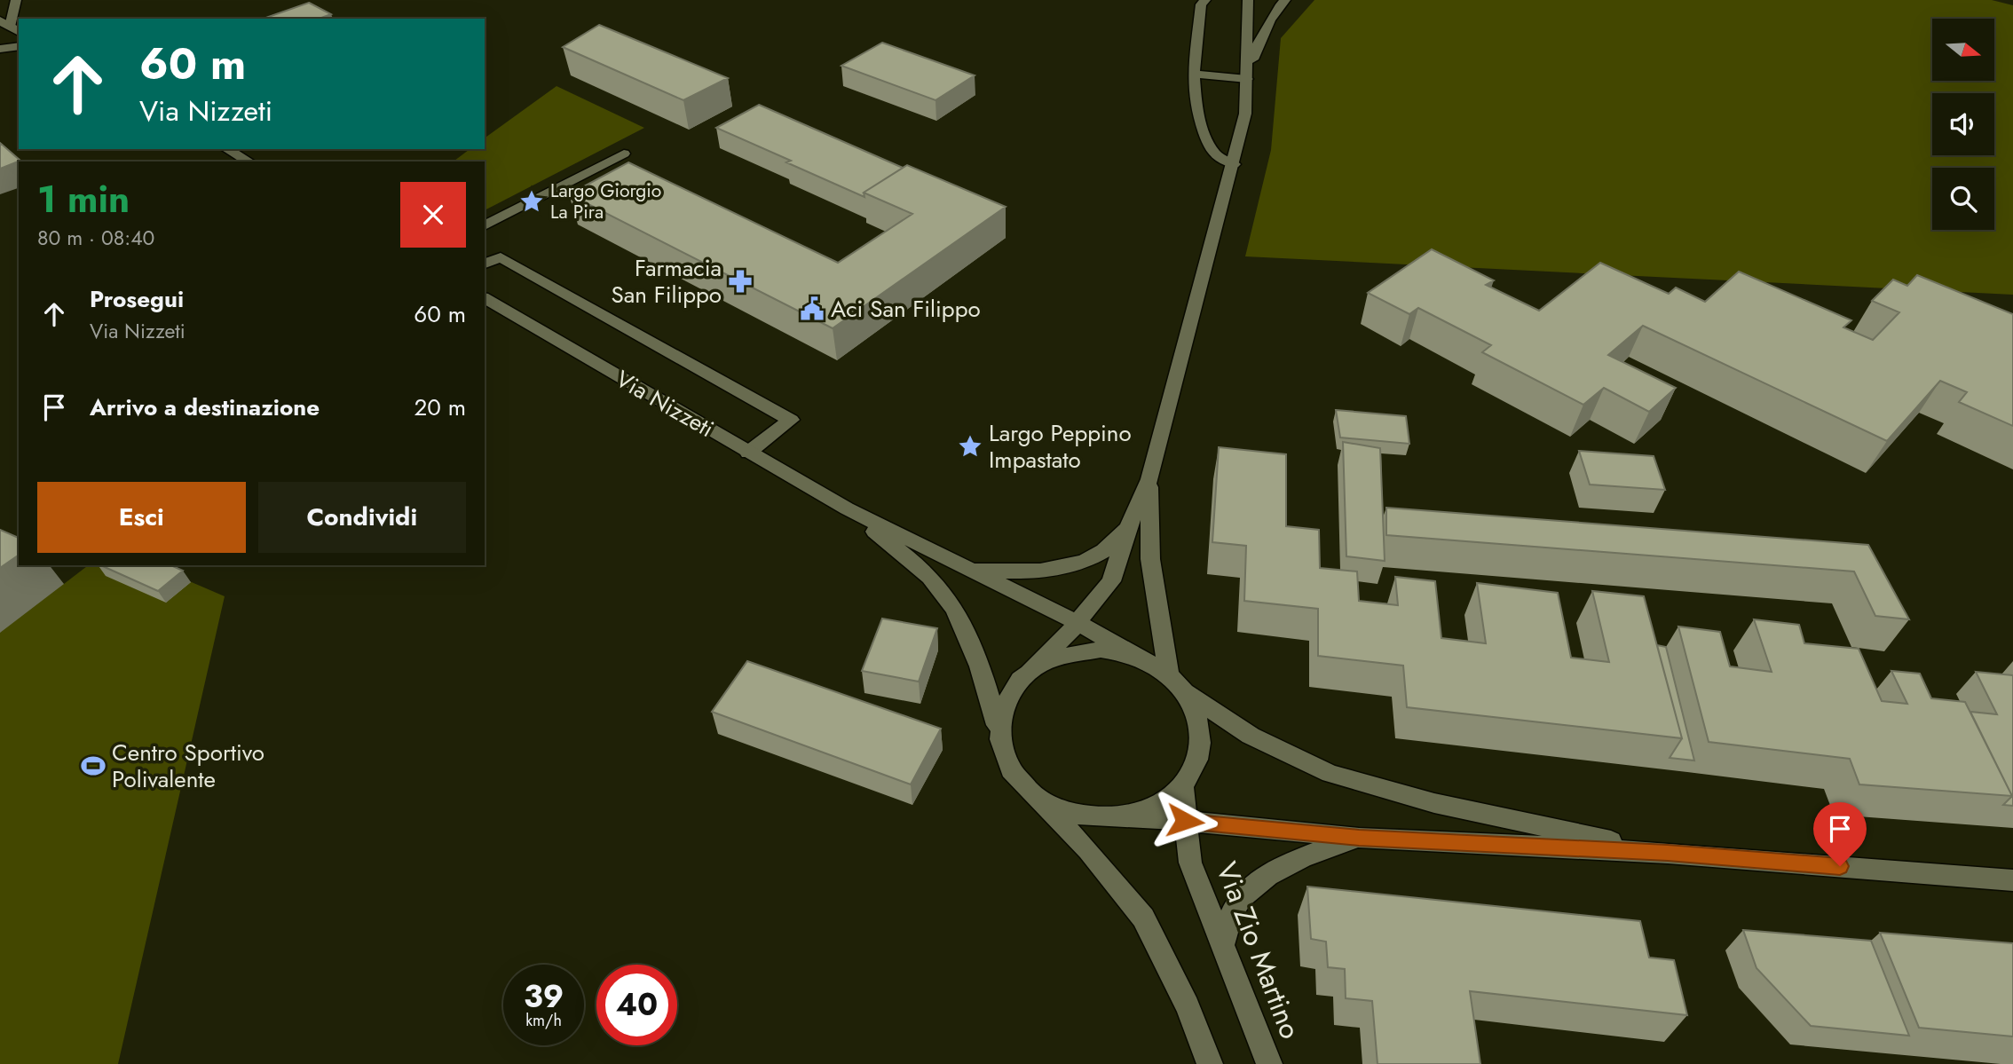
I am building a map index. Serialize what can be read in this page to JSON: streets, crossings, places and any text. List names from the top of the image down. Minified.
{"streets":{"street":["Via Nizzeti","Via Zio Martino"]},"places":{"place":["Largo Giorgio La Pira","Largo Peppino Impastato"],"pharmacy":["Farmacia San Filippo"],"public building":["Aci San Filippo"],"sports":["Centro Sportivo Polivalente"]},"north":"right","page":{"turn":["60 m","Via Nizzeti"],"heading":["1 min","80 m · 08:40"],"list":[{"name":"Prosegui","note":"Via Nizzeti","value":"60 m"},{"name":"Arrivo a destinazione","value":"20 m"}],"buttons":["Esci","Condividi"],"speed":"39 km/h","limit":"40"}}
